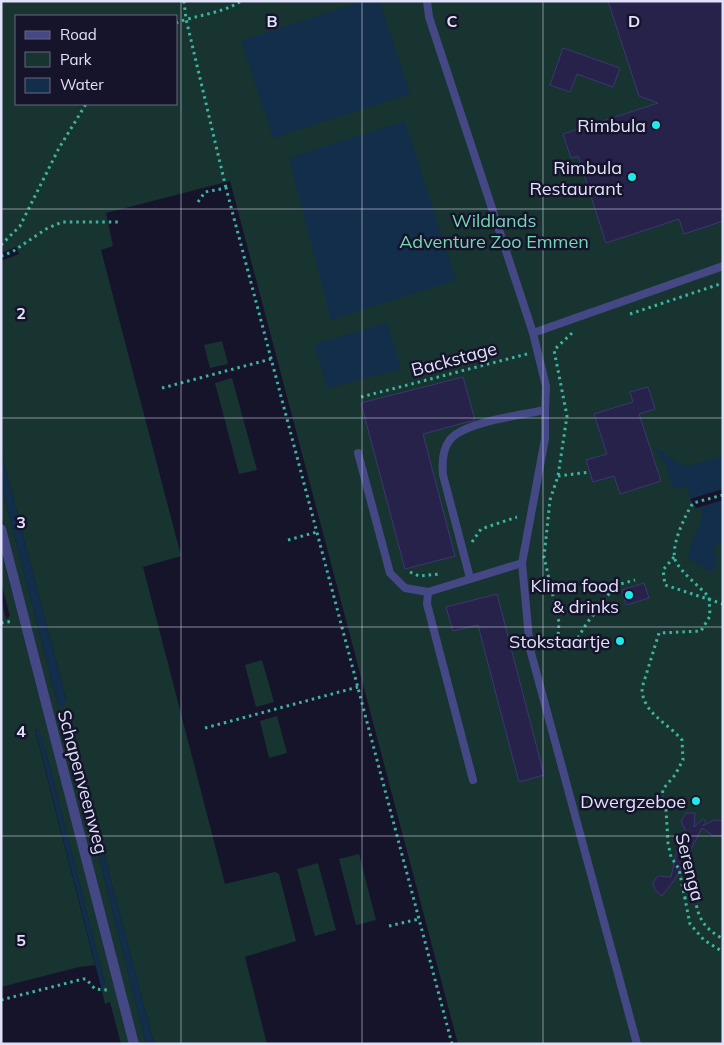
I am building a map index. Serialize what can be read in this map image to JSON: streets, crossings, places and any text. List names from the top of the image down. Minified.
{"streets":{"street":["Schapenveenweg"],"path":["Backstage","Serenga"]},"parks":["Wildlands Adventure Zoo Emmen"],"places":["Rimbula","Rimbula Restaurant","Klima food & drinks","Stokstaartje","Dwergzeboe"],"legend":["Road","Park","Water"],"grid":{"columns":["B","C","D"],"rows":["2","3","4","5"]}}
